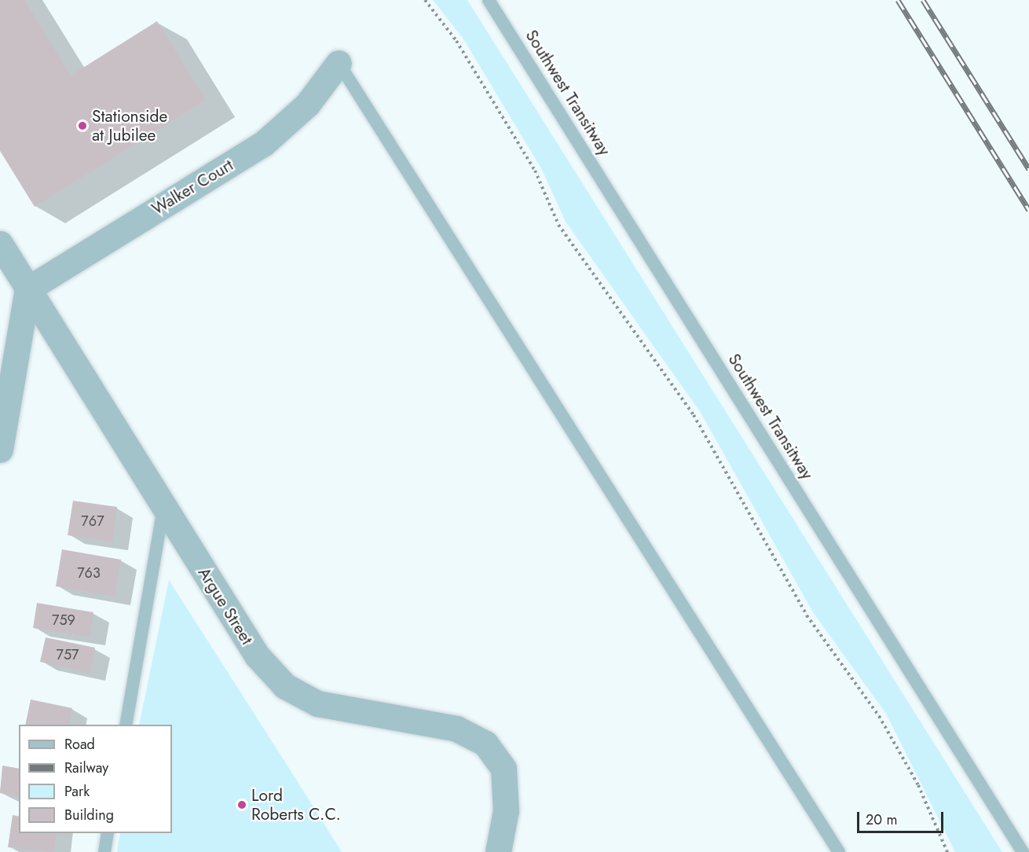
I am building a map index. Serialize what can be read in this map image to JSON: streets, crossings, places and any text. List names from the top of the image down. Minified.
{"streets":{"street":["Walker Court","Argue Street"],"lane":["Southwest Transitway"]},"crossings":[["Walker Court","Argue Street"]],"places":["Stationside at Jubilee","Lord Roberts C.C."],"house_numbers":["767","763","759","757"],"legend":["Road","Railway","Park","Building"],"scale_bar":"20 m"}
